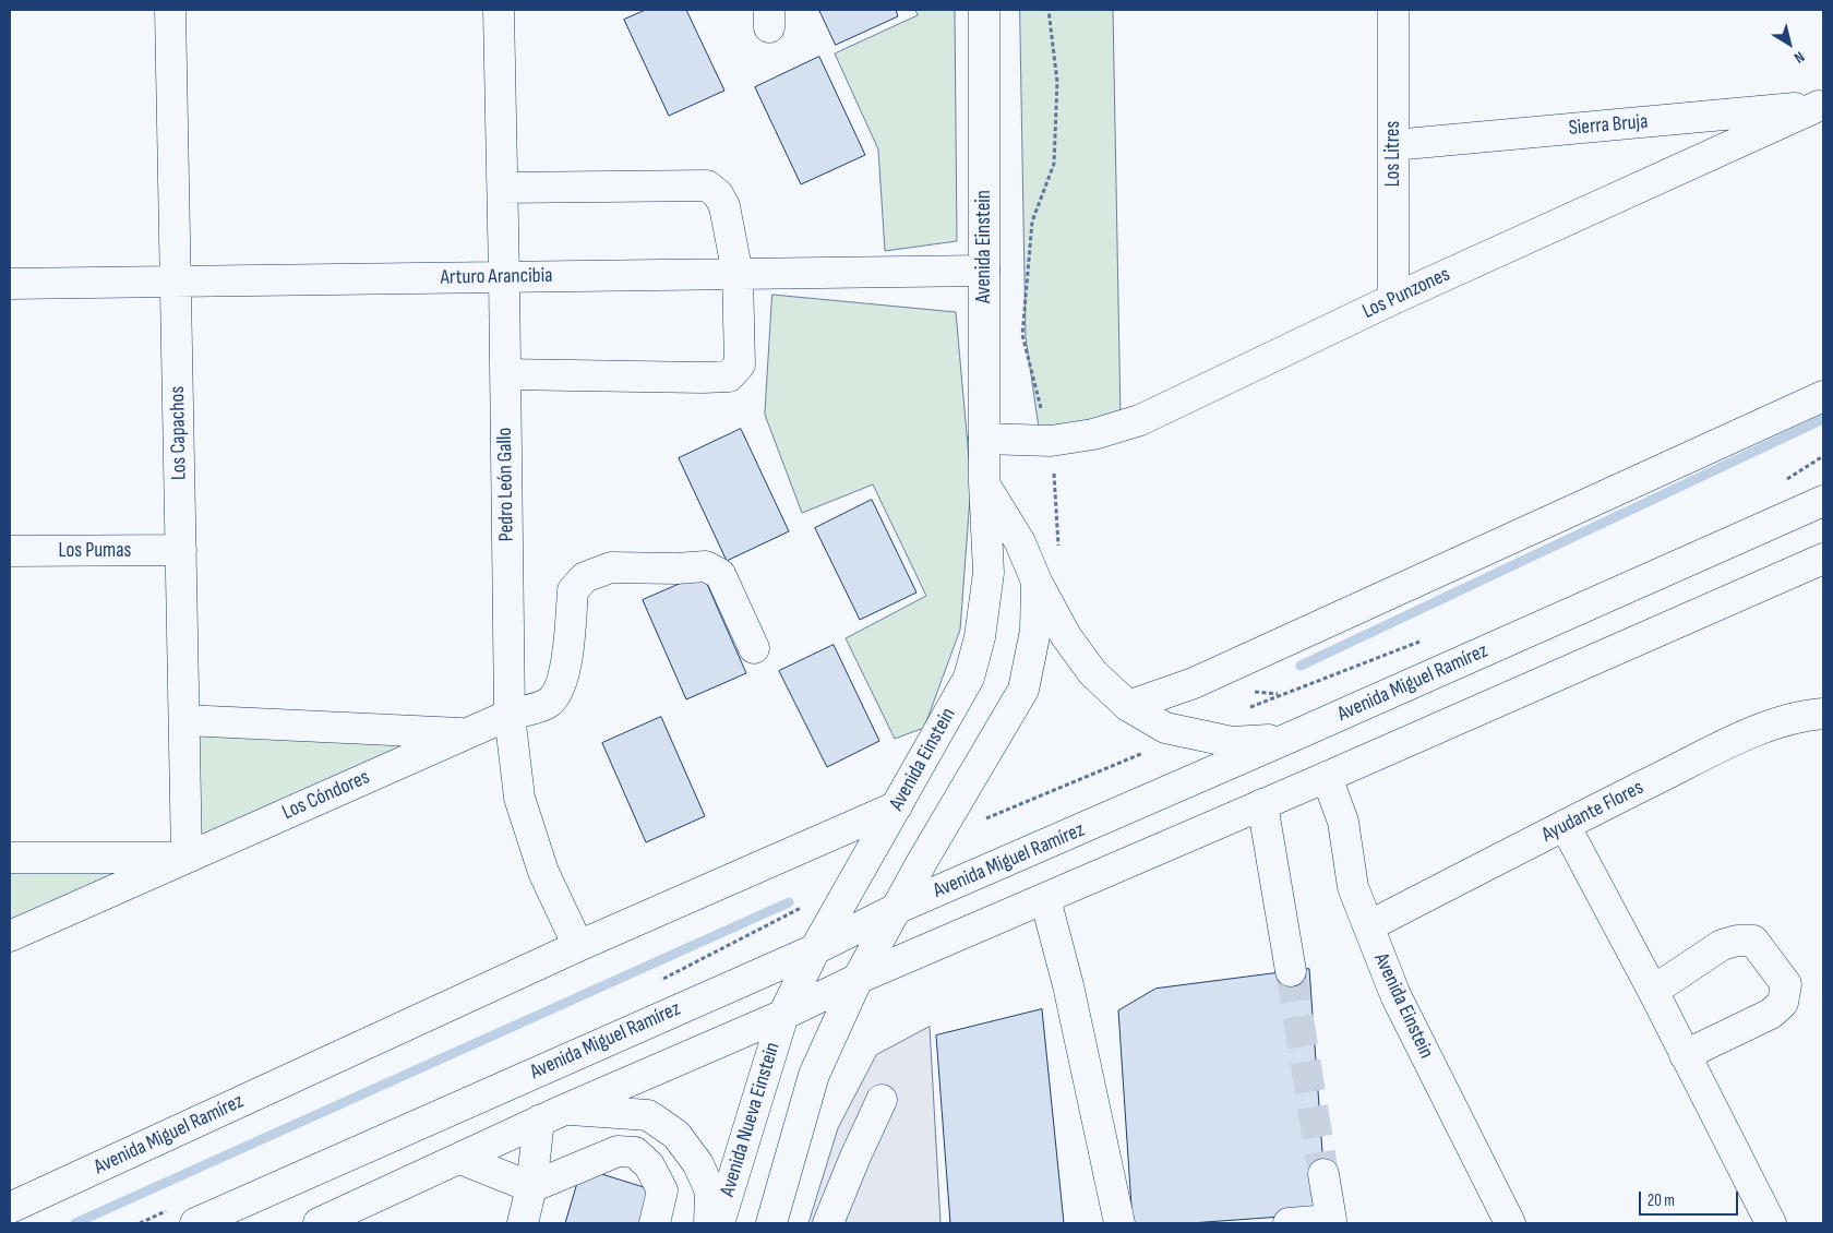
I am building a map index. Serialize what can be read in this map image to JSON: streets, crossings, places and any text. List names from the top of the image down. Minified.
{"streets":{"street":["Sierra Bruja","Los Litres","Avenida Einstein","Arturo Arancibia","Los Punzones","Los Capachos","Pedro León Gallo","Los Pumas","Avenida Miguel Ramírez","Los Cóndores","Ayudante Flores","Avenida Nueva Einstein"]},"crossings":[["Sierra Bruja","Los Litres"],["Sierra Bruja","Los Punzones"],["Los Litres","Los Punzones"],["Avenida Einstein","Arturo Arancibia"],["Avenida Einstein","Los Punzones"],["Avenida Einstein","Avenida Miguel Ramírez"],["Avenida Einstein","Ayudante Flores"],["Avenida Einstein","Avenida Nueva Einstein"],["Arturo Arancibia","Los Capachos"],["Arturo Arancibia","Pedro León Gallo"],["Los Capachos","Los Pumas"],["Los Capachos","Los Cóndores"],["Pedro León Gallo","Avenida Miguel Ramírez"],["Pedro León Gallo","Los Cóndores"]],"scale_bar":"20 m","north":"bottom right"}
